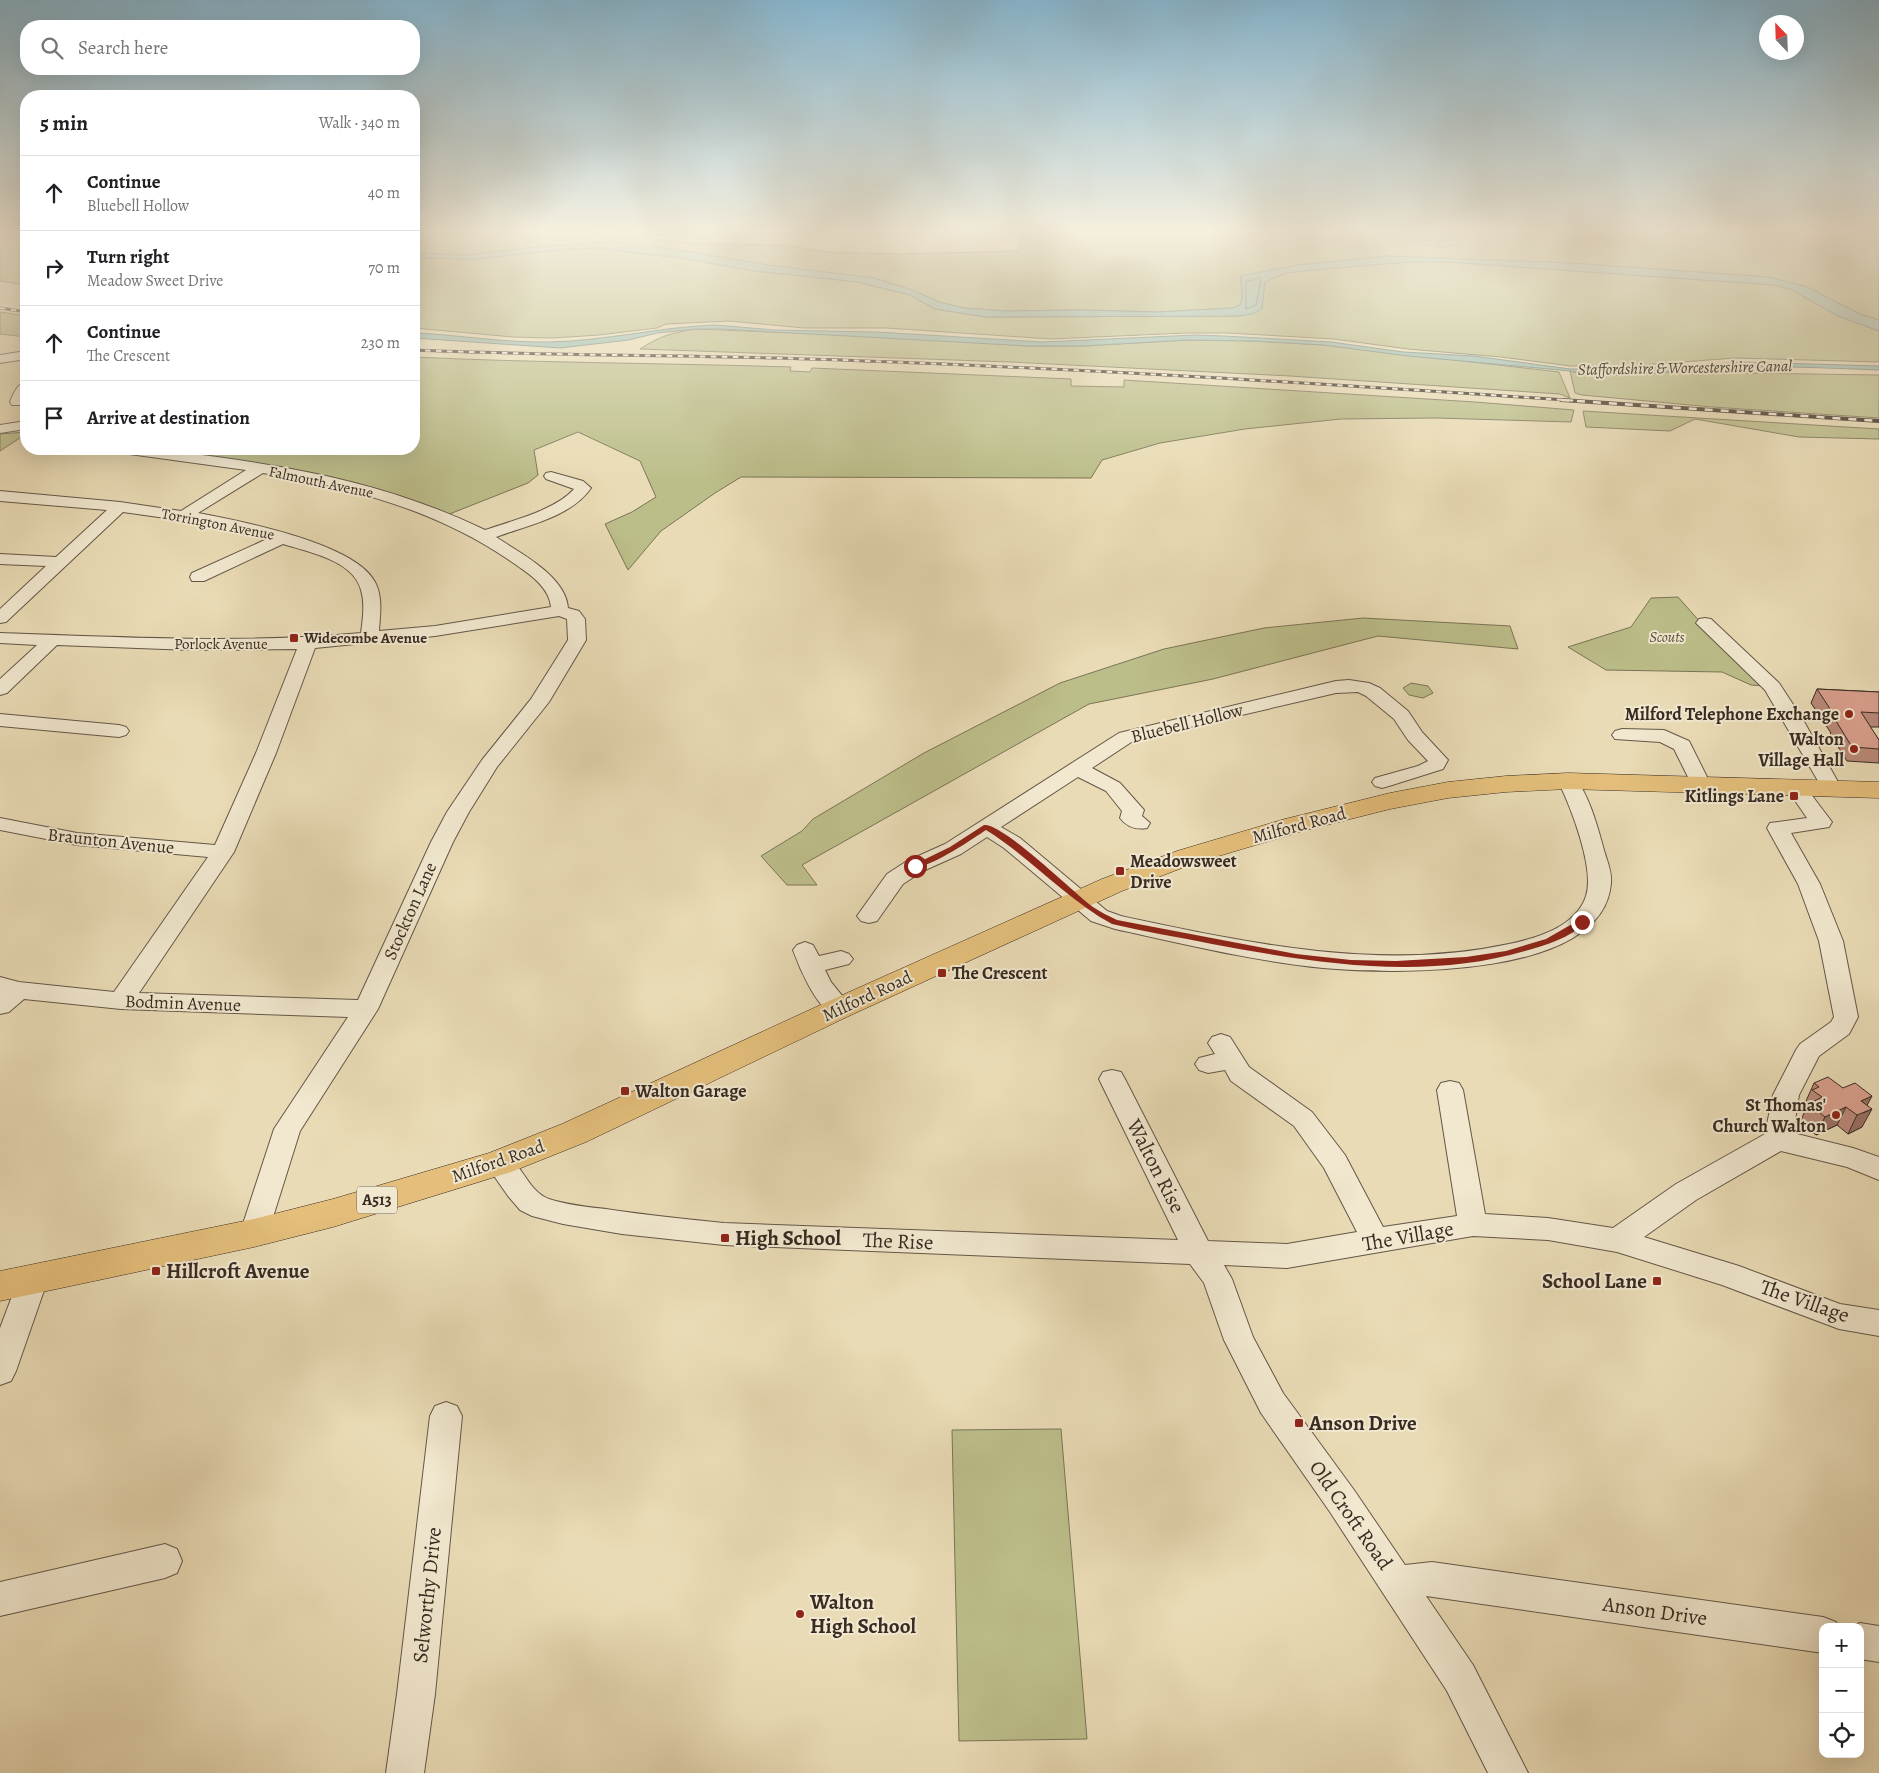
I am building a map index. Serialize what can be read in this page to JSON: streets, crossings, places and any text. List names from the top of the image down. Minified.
{"streets":{"highway":["Milford Road","A513"],"street":["Falmouth Avenue","Torrington Avenue","Porlock Avenue","Bluebell Hollow","Braunton Avenue","Stockton Lane","Bodmin Avenue","Walton Rise","The Village","The Rise","Old Croft Road","Selworthy Drive","Anson Drive"]},"crossings":[["Falmouth Avenue","Porlock Avenue"],["Falmouth Avenue","Stockton Lane"],["Torrington Avenue","Porlock Avenue"],["Porlock Avenue","Stockton Lane"],["Milford Road","Stockton Lane"],["Milford Road","A513"],["Milford Road","The Rise"],["Stockton Lane","Bodmin Avenue"],["Stockton Lane","A513"],["Walton Rise","The Village"],["Walton Rise","The Rise"],["Walton Rise","Old Croft Road"],["The Village","The Rise"],["The Village","Old Croft Road"],["The Rise","Old Croft Road"],["Old Croft Road","Anson Drive"]],"water":["Staffordshire & Worcestershire Canal"],"parks":["Scouts"],"places":{"transit":["Widecombe Avenue","Kitlings Lane","Meadowsweet Drive","The Crescent","Walton Garage","High School","Hillcroft Avenue","School Lane","Anson Drive"],"other":["Milford Telephone Exchange","Walton Village Hall","St Thomas' Church Walton","Walton High School"]},"north":"top left","page":{"search":"Search here","heading":["5 min","Walk · 340 m"],"list":[["Continue","Bluebell Hollow","40 m"],["Turn right","Meadow Sweet Drive","70 m"],["Continue","The Crescent","230 m"],"Arrive at destination"],"map_buttons":["+","−"]}}
